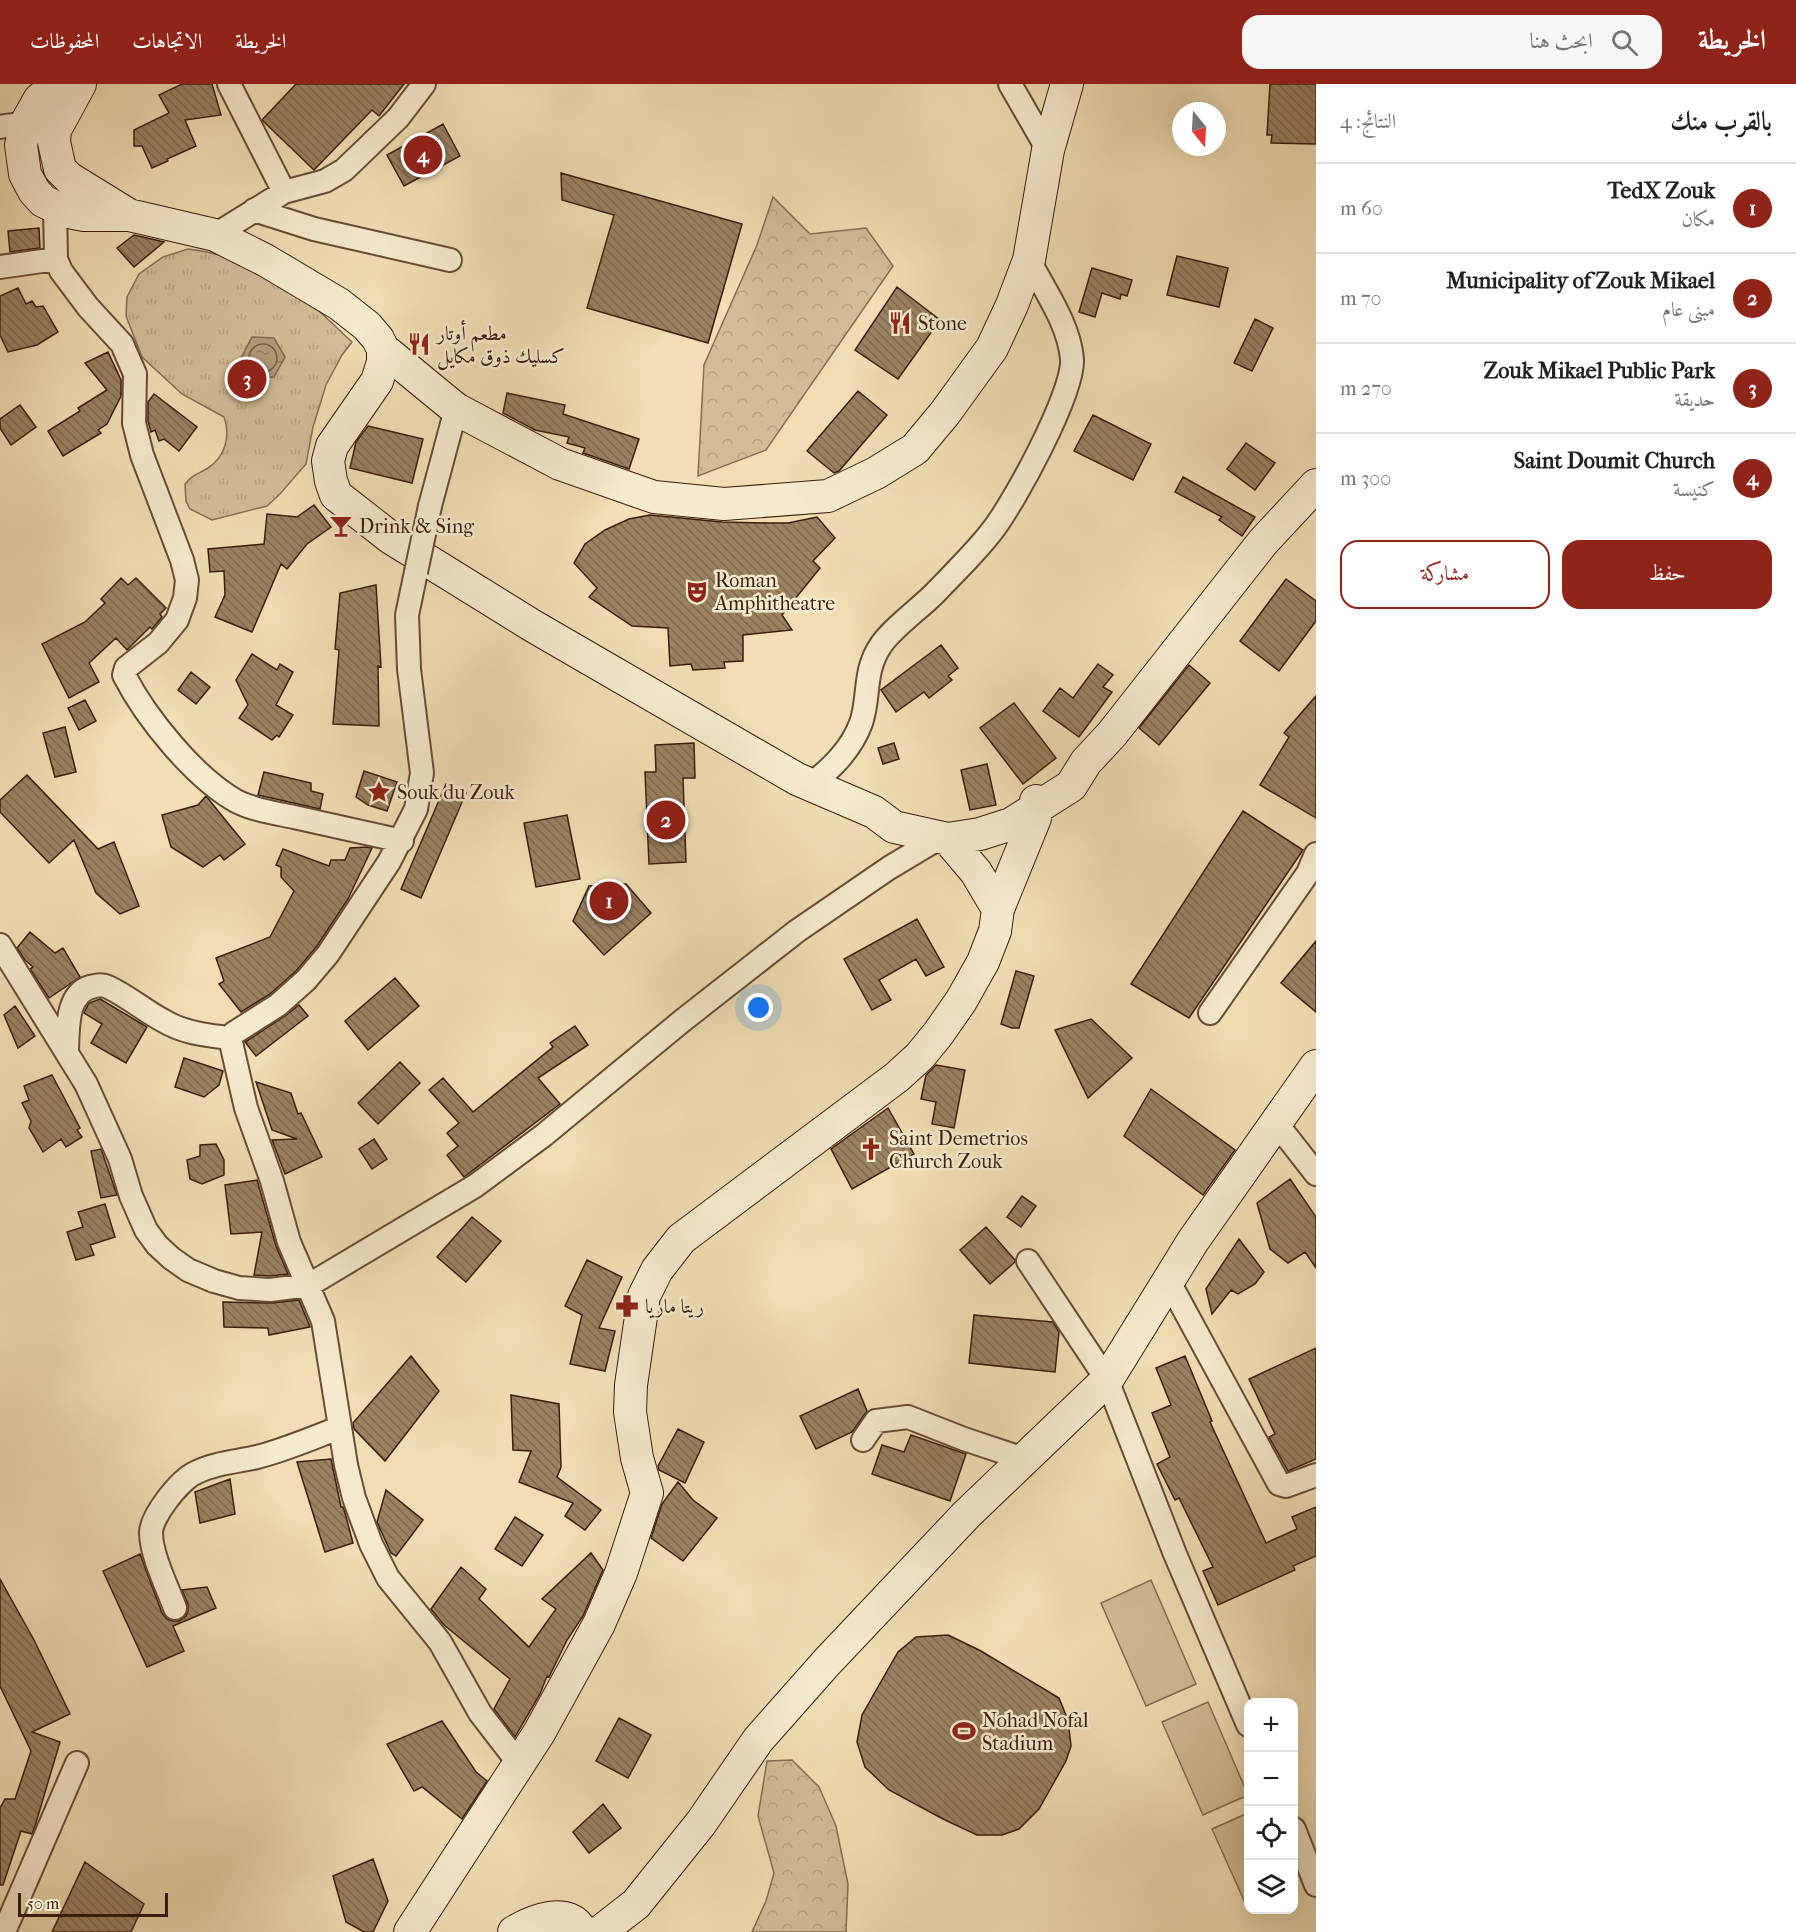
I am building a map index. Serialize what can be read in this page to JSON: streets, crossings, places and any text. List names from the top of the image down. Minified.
{"places":{"restaurant":["Stone","مطعم أوتار كسليك ذوق مكايل"],"bar":["Drink & Sing"],"theatre":["Roman Amphitheatre"],"place":["Souk du Zouk"],"church":["Saint Demetrios Church Zouk"],"pharmacy":["ريتا ماريا"],"sports":["Nohad Nofal Stadium"]},"scale_bar":"50 m","north":"bottom","page":{"header":"الخريطة","search":"ابحث هنا","nav":["الخريطة","الاتجاهات","المحفوظات"],"heading":["بالقرب منك","النتائج: 4"],"pins":["4","3","2","1"],"list":[{"mark":"1","name":"TedX Zouk","note":"مكان","value":"60 m"},{"mark":"2","name":"Municipality of Zouk Mikael","note":"مبنى عام","value":"70 m"},{"mark":"3","name":"Zouk Mikael Public Park","note":"حديقة","value":"270 m"},{"mark":"4","name":"Saint Doumit Church","note":"كنيسة","value":"300 m"}],"buttons":["حفظ","مشاركة"],"map_buttons":["+","−"],"scale":"50 m"}}
